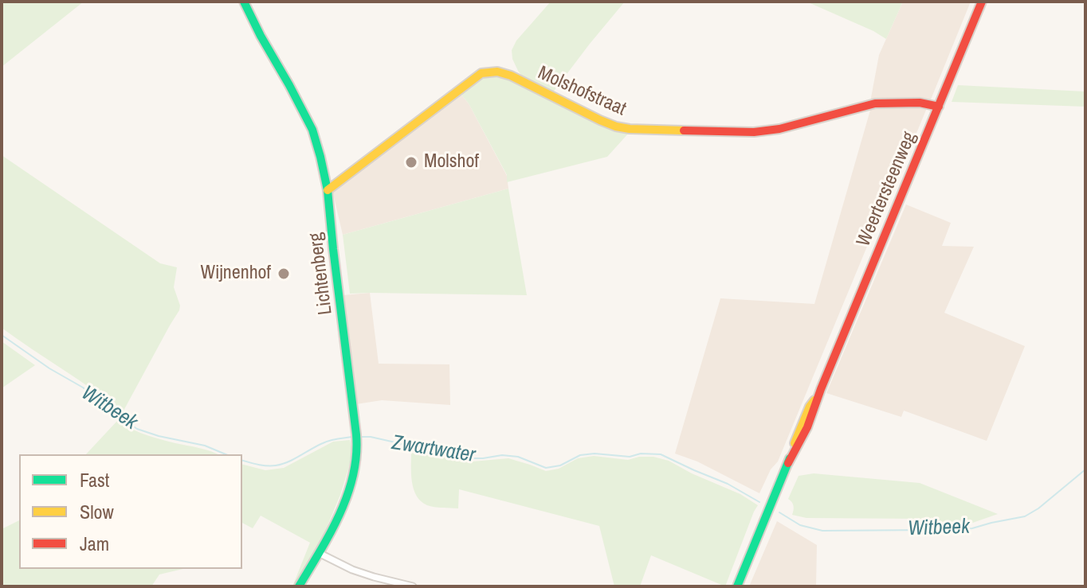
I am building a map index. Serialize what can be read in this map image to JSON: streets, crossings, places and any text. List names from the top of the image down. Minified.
{"streets":{"street":["Molshofstraat","Weertersteenweg","Lichtenberg"]},"crossings":[["Molshofstraat","Weertersteenweg"],["Molshofstraat","Lichtenberg"]],"water":["Witbeek","Zwartwater"],"places":["Molshof","Wijnenhof"],"legend":["Fast","Slow","Jam"]}
